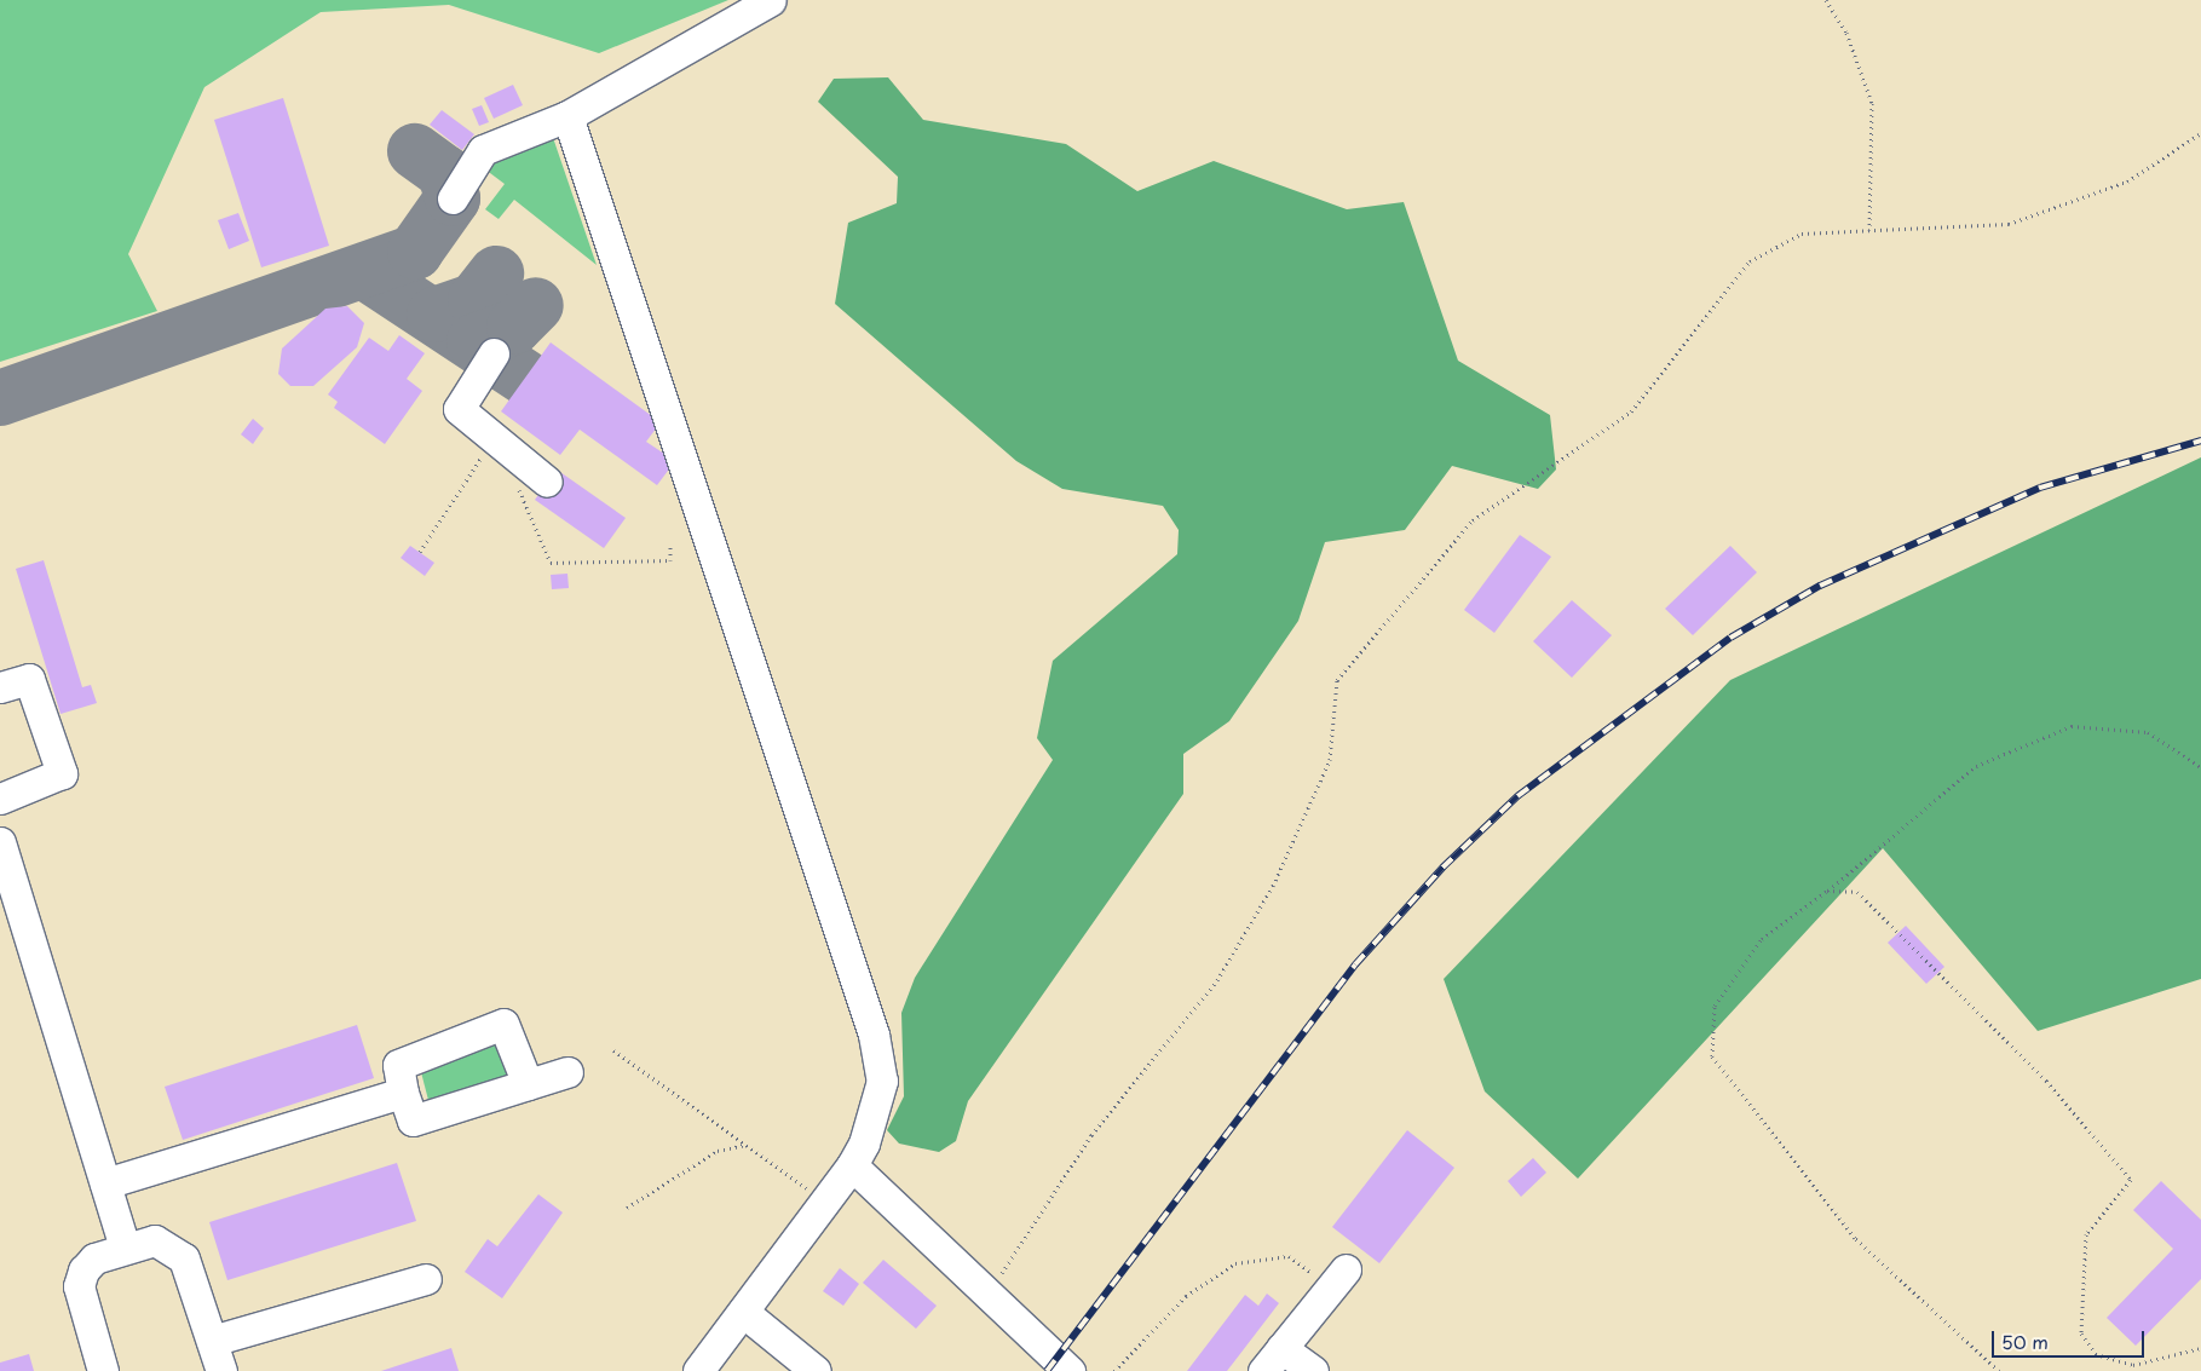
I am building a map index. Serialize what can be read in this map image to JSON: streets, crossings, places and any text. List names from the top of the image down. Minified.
{"scale_bar":"50 m"}
